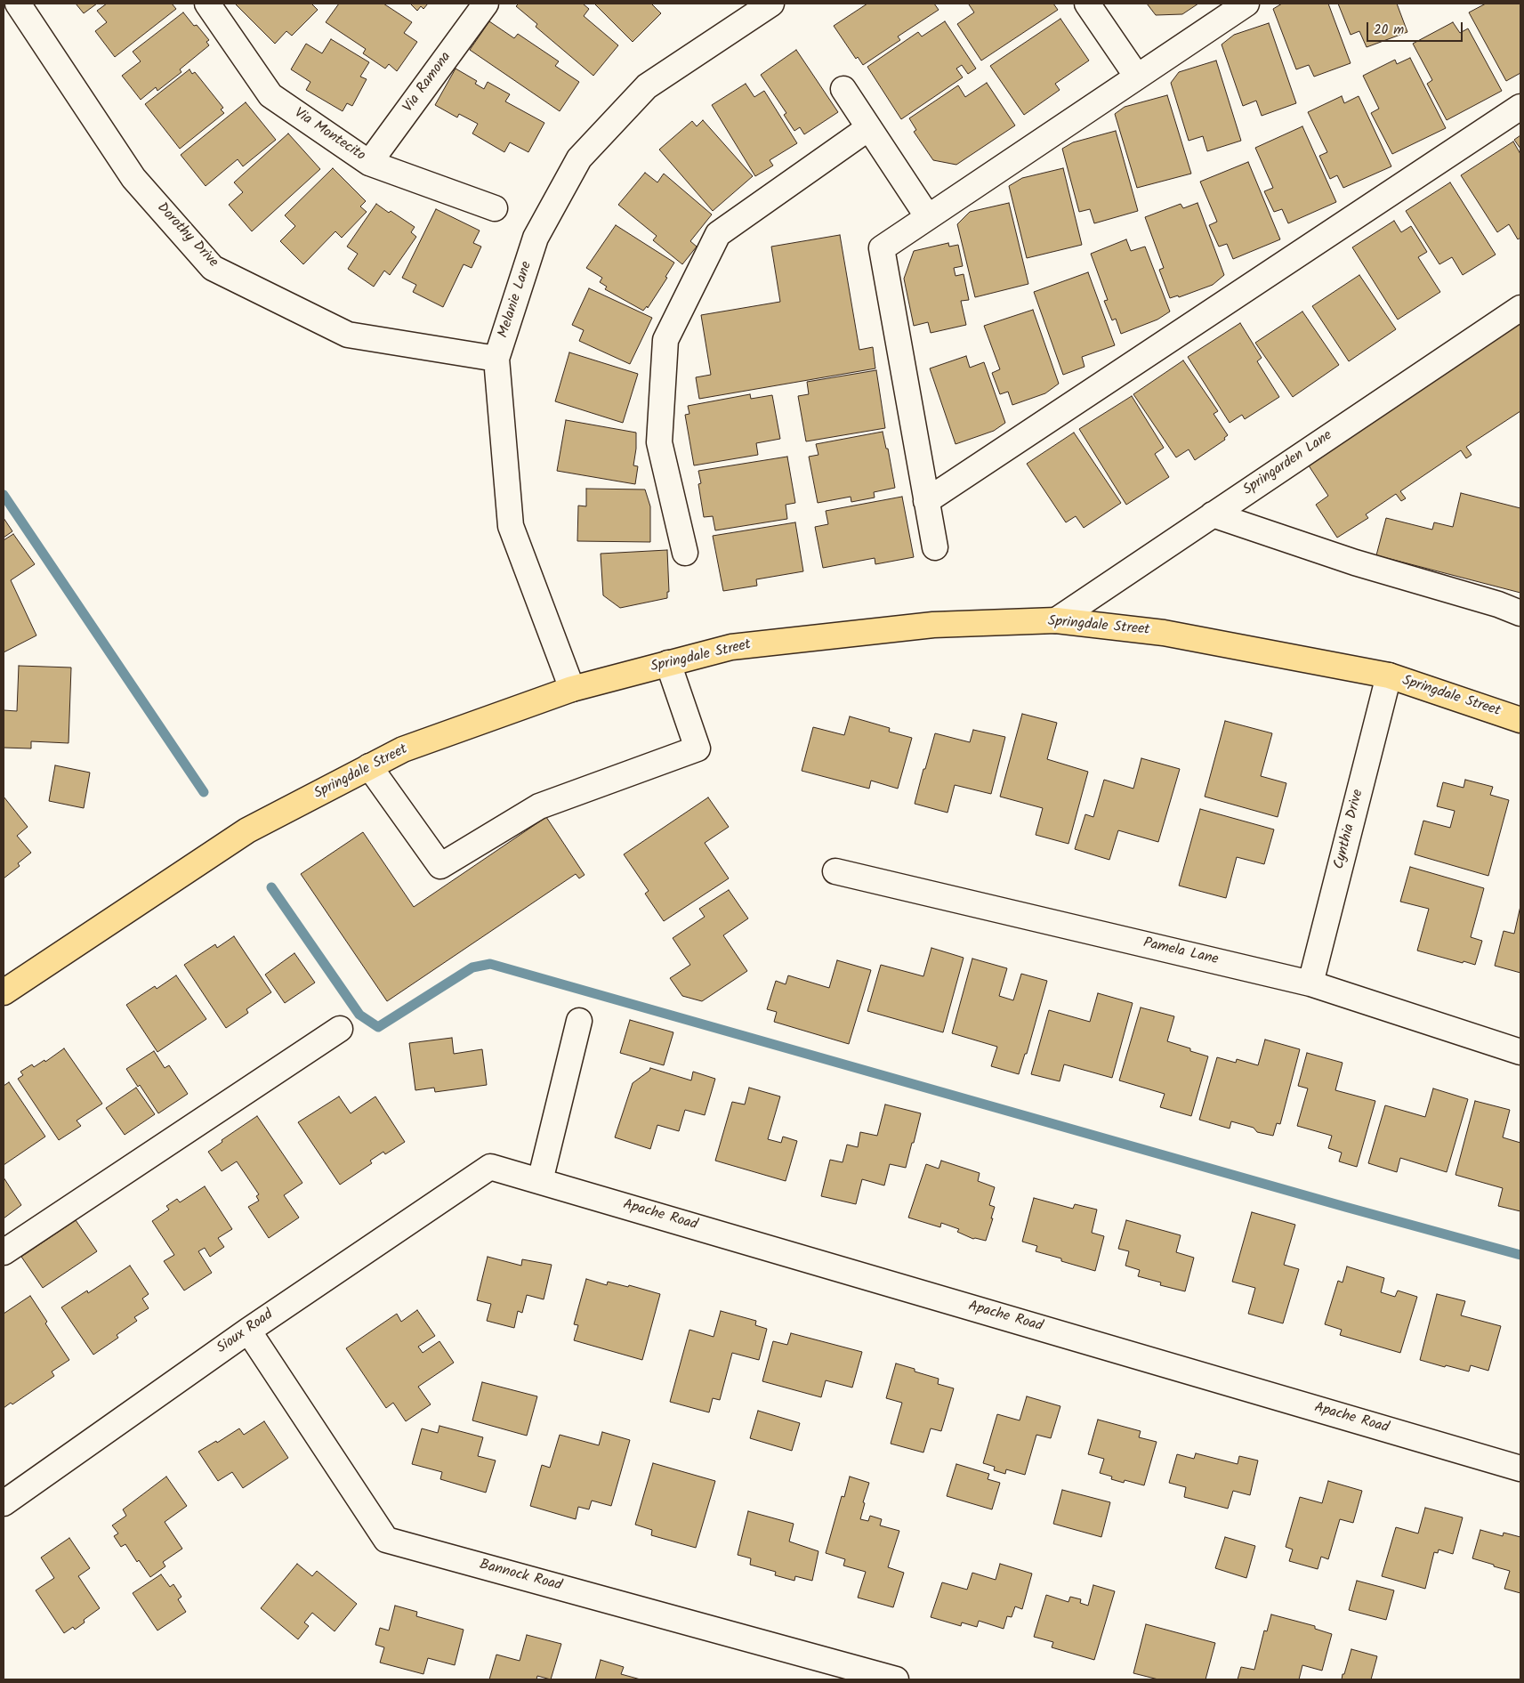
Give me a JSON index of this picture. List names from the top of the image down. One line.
{"streets":{"main road":["Springdale Street"],"street":["Via Ramona","Via Montecito","Dorothy Drive","Melanie Lane","Springarden Lane","Cynthia Drive","Pamela Lane","Apache Road","Sioux Road","Bannock Road"]},"crossings":[["Via Ramona","Via Montecito"],["Dorothy Drive","Melanie Lane"],["Melanie Lane","Springdale Street"],["Springarden Lane","Springdale Street"],["Springdale Street","Cynthia Drive"],["Cynthia Drive","Pamela Lane"],["Apache Road","Sioux Road"],["Sioux Road","Bannock Road"]],"scale_bar":"20 m"}
